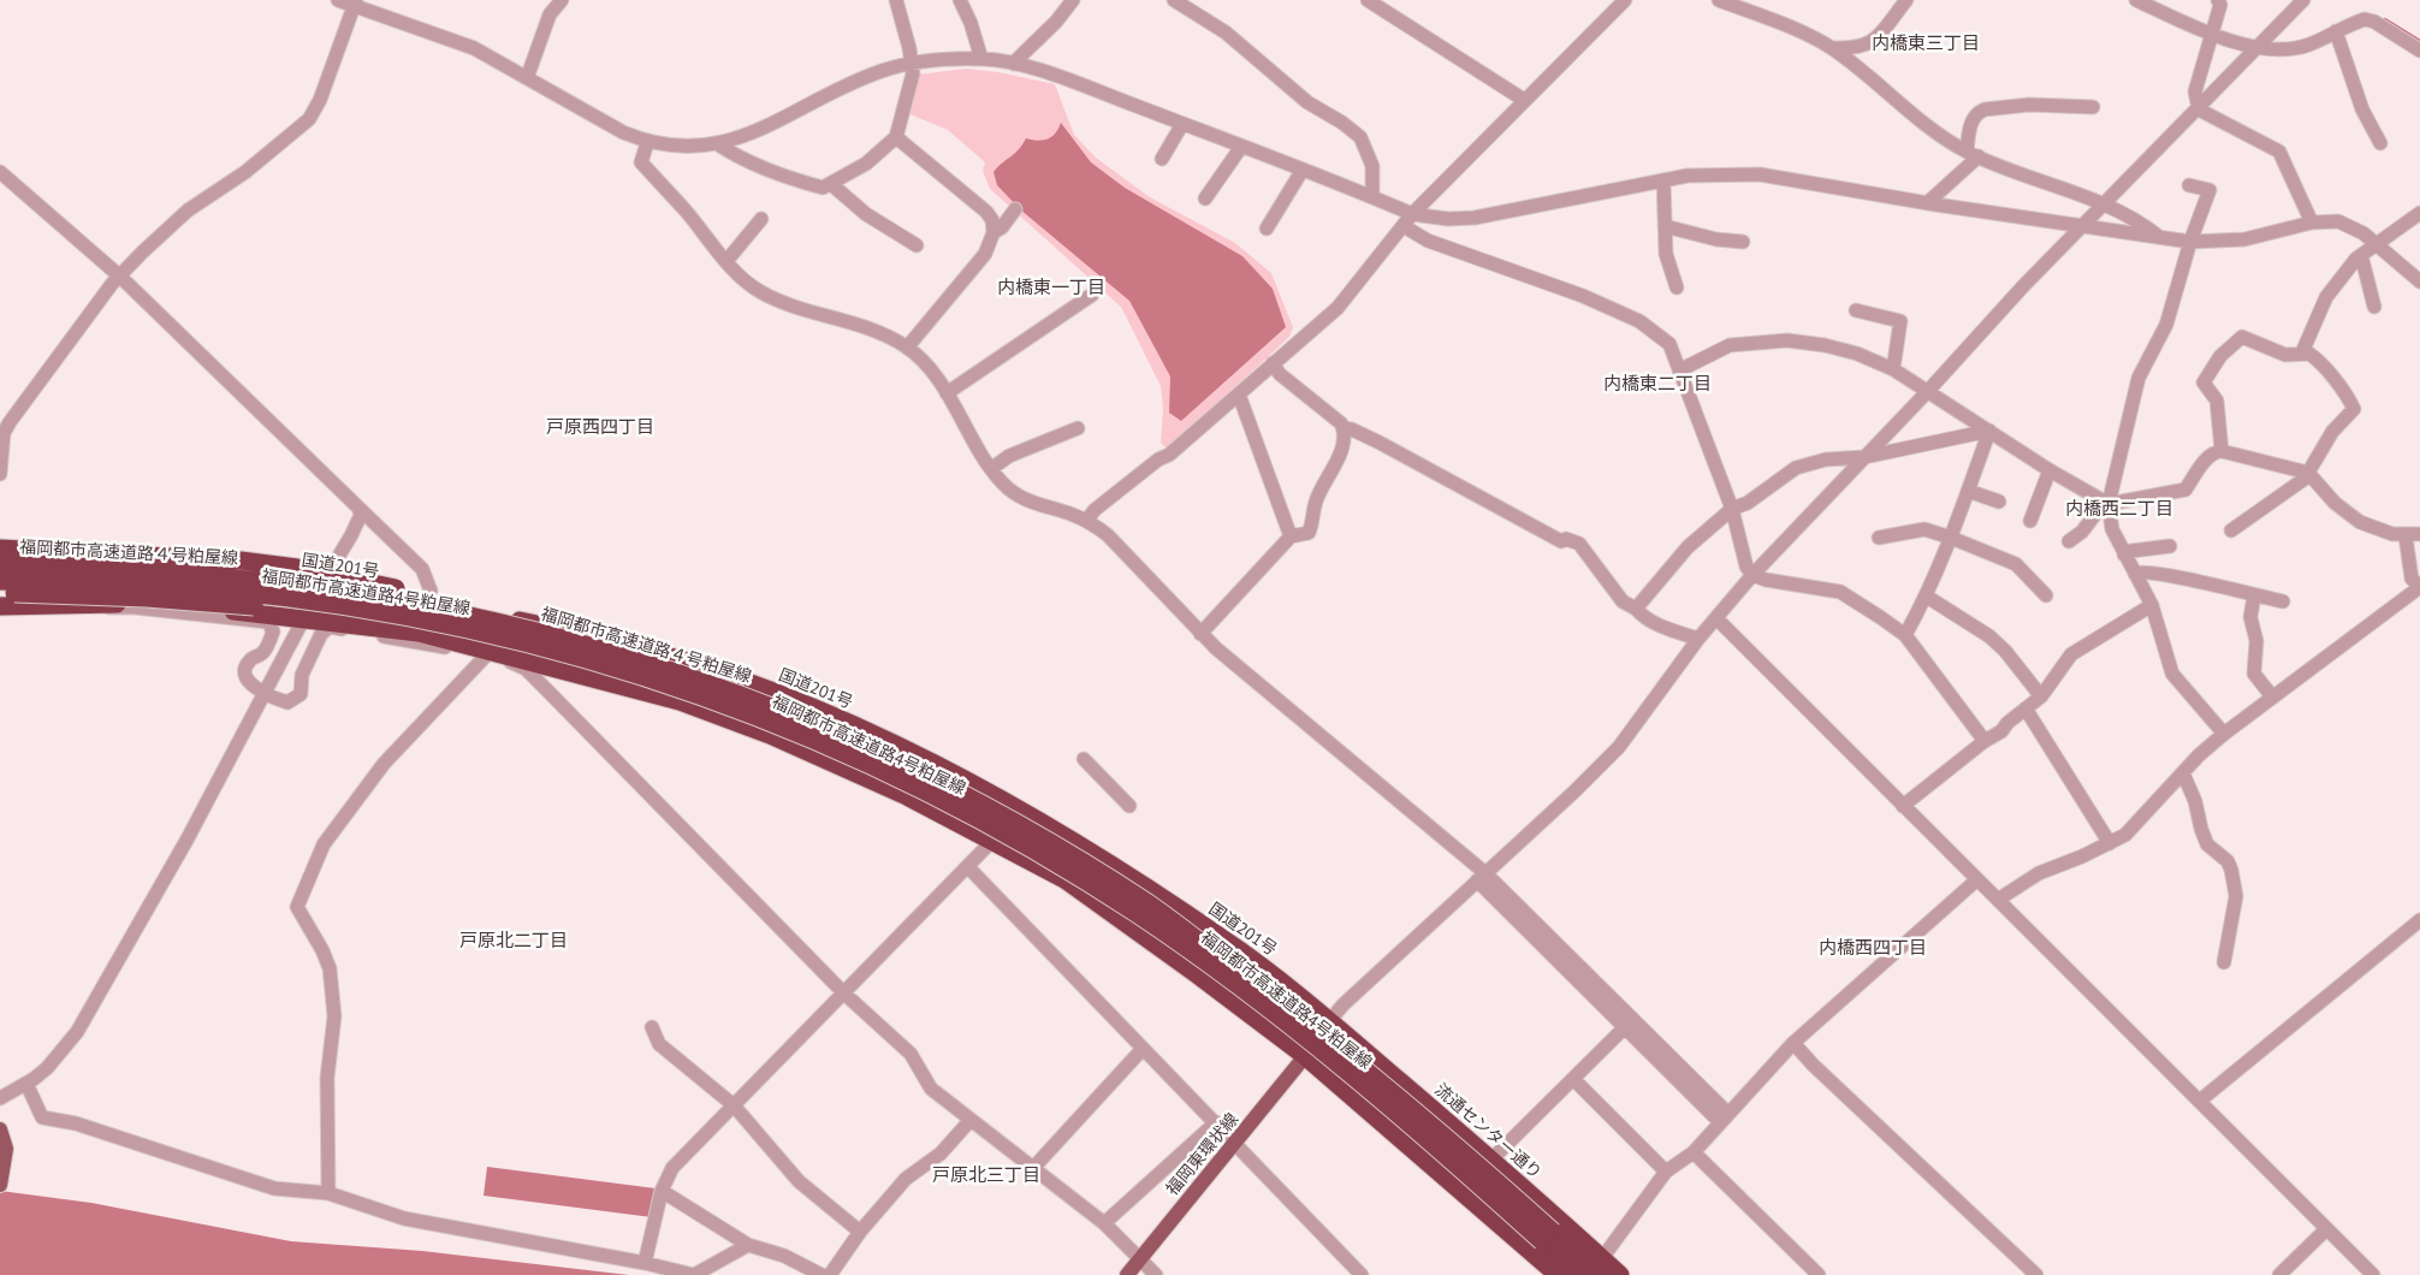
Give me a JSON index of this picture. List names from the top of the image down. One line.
{"streets":{"highway":["福岡都市高速道路４号粕屋線","国道201号","福岡都市高速道路4号粕屋線","流通センター通り"],"main road":["福岡東環状線"]},"crossings":[["福岡都市高速道路４号粕屋線","福岡都市高速道路4号粕屋線"],["国道201号","流通センター通り"],["福岡都市高速道路4号粕屋線","流通センター通り"]],"districts":["内橋東三丁目","内橋東一丁目","内橋東二丁目","戸原西四丁目","内橋西二丁目","戸原北二丁目","内橋西四丁目","戸原北三丁目"]}
